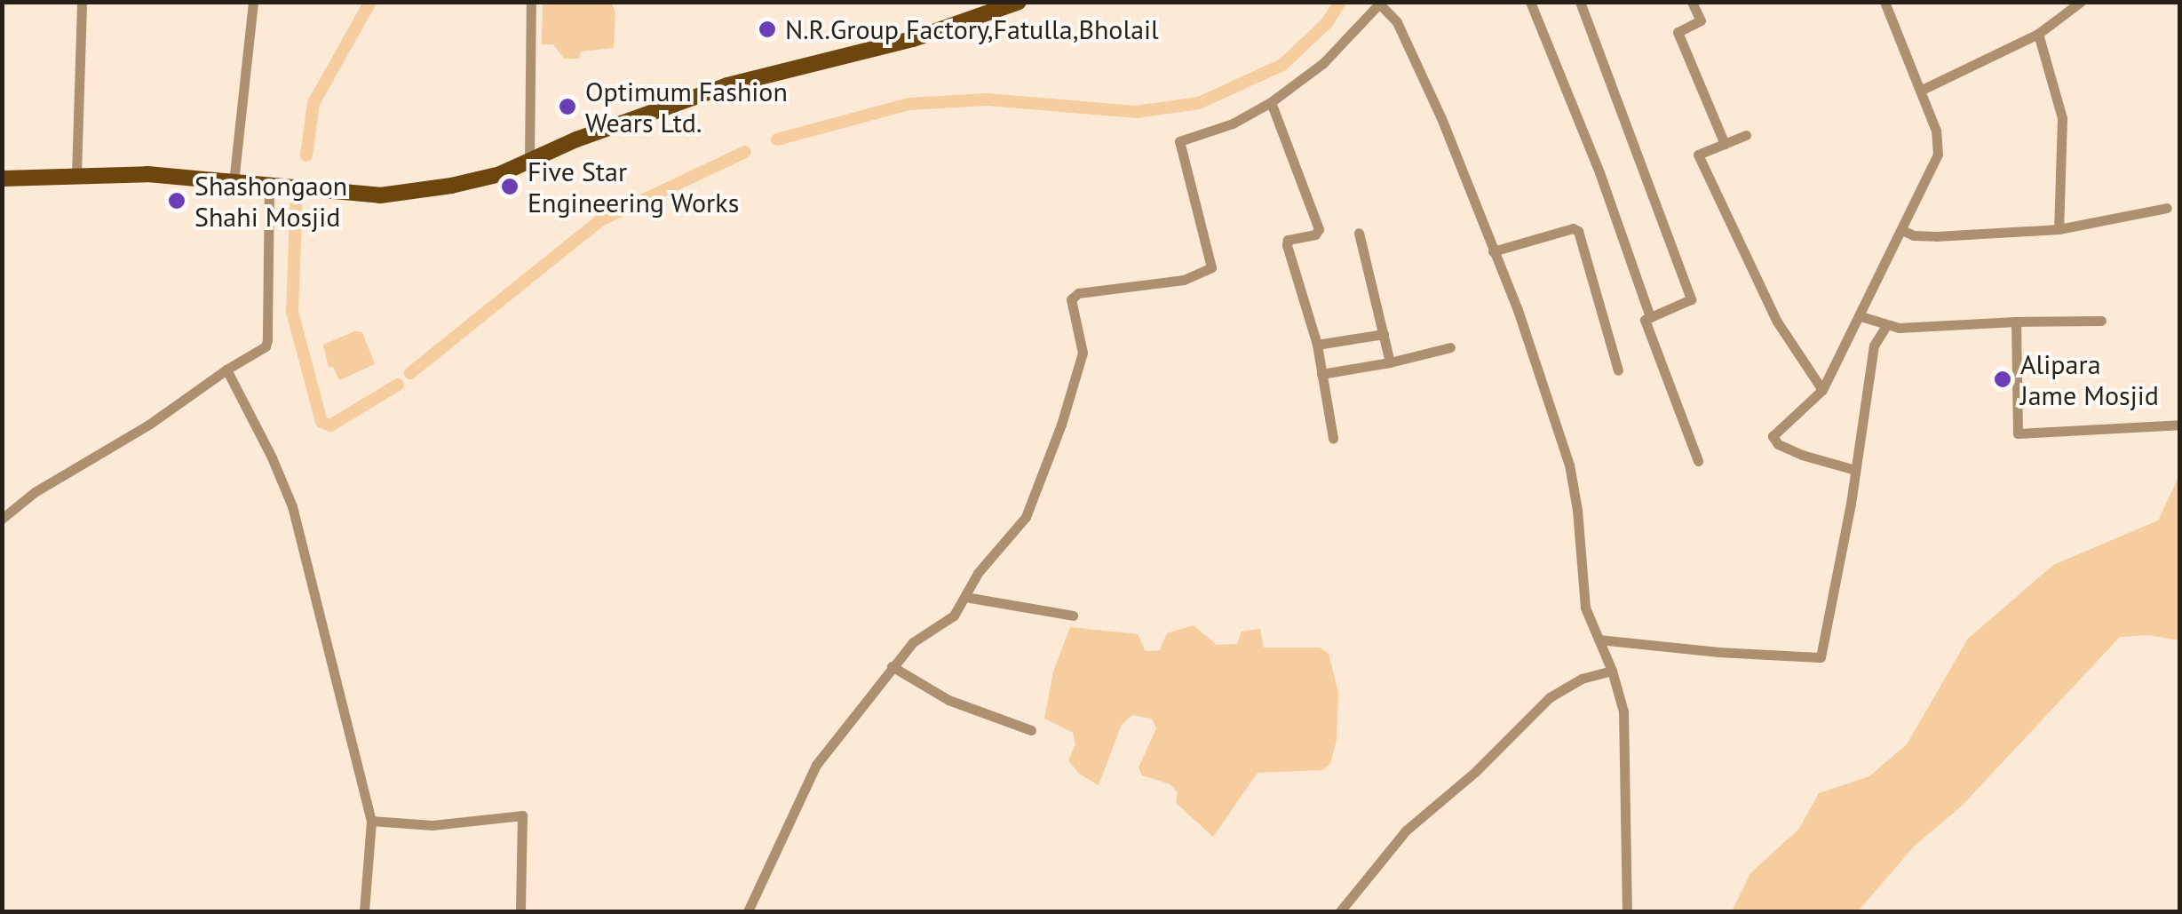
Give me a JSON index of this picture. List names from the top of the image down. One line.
{"places":["N.R.Group Factory,Fatulla,Bholail","Optimum Fashion Wears Ltd.","Five Star Engineering Works","Shashongaon Shahi Mosjid","Alipara Jame Mosjid"]}
